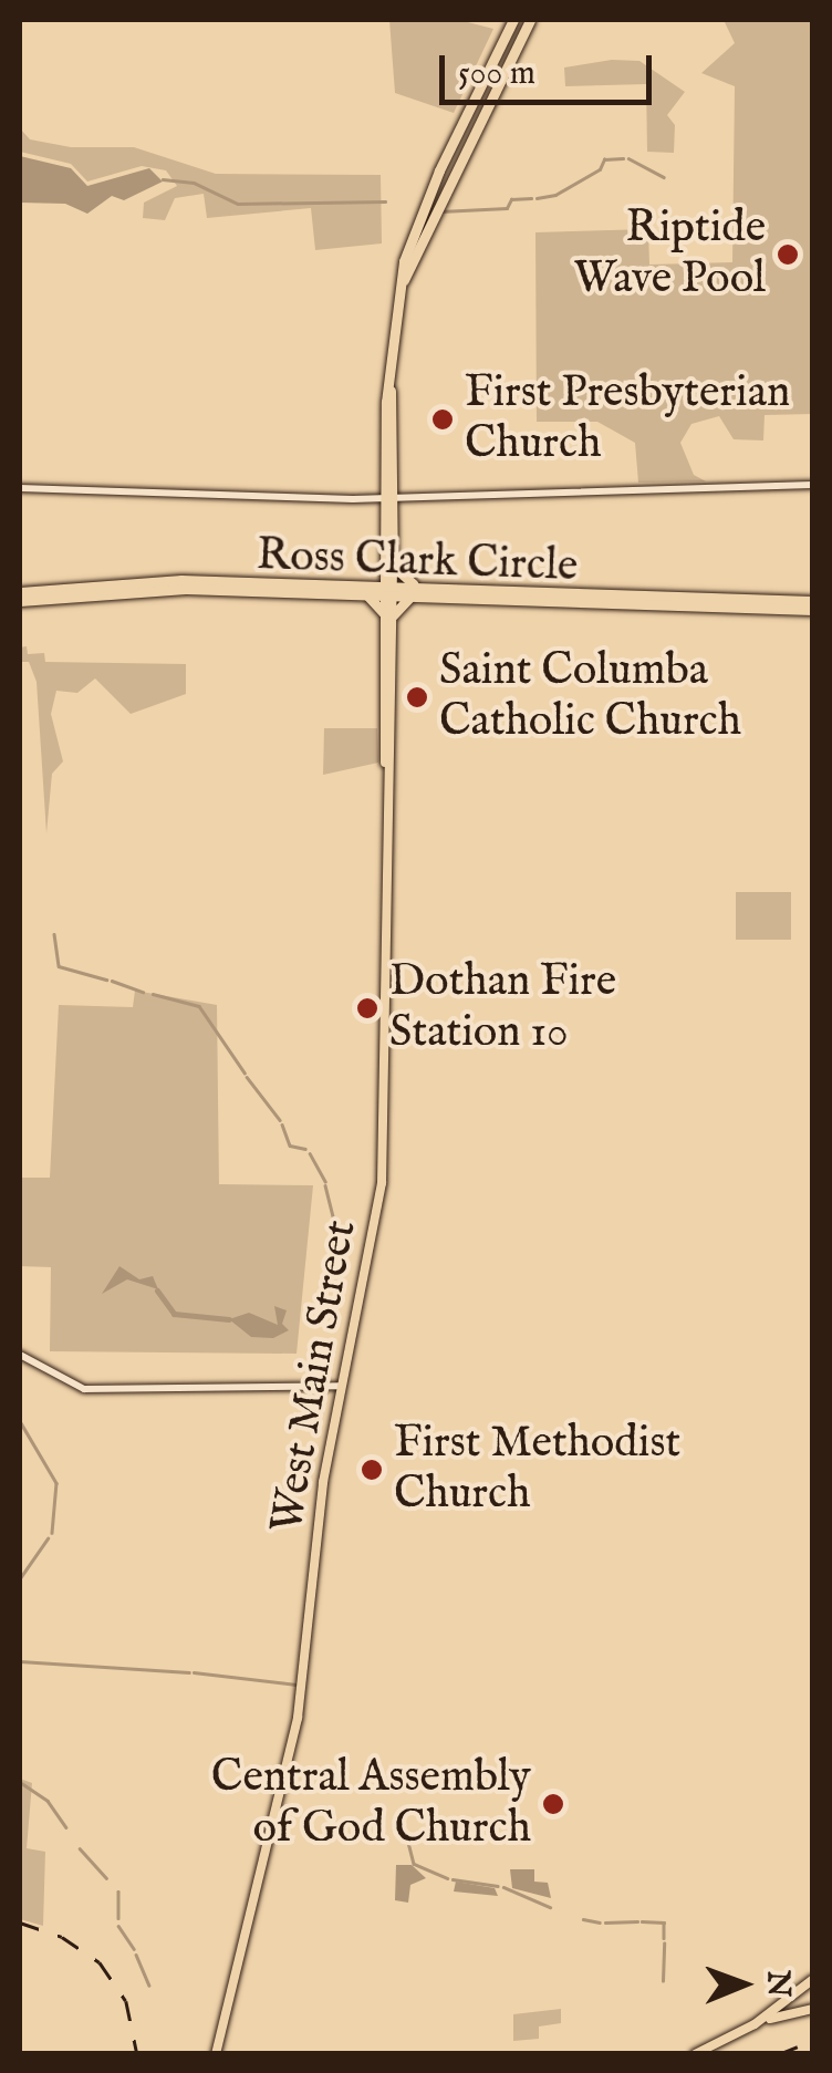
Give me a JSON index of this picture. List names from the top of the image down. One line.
{"streets":{"highway":["Ross Clark Circle","West Main Street"]},"crossings":[["Ross Clark Circle","West Main Street"]],"places":["Riptide Wave Pool","First Presbyterian Church","Saint Columba Catholic Church","Dothan Fire Station 10","First Methodist Church","Central Assembly of God Church"],"scale_bar":"500 m","north":"right"}
